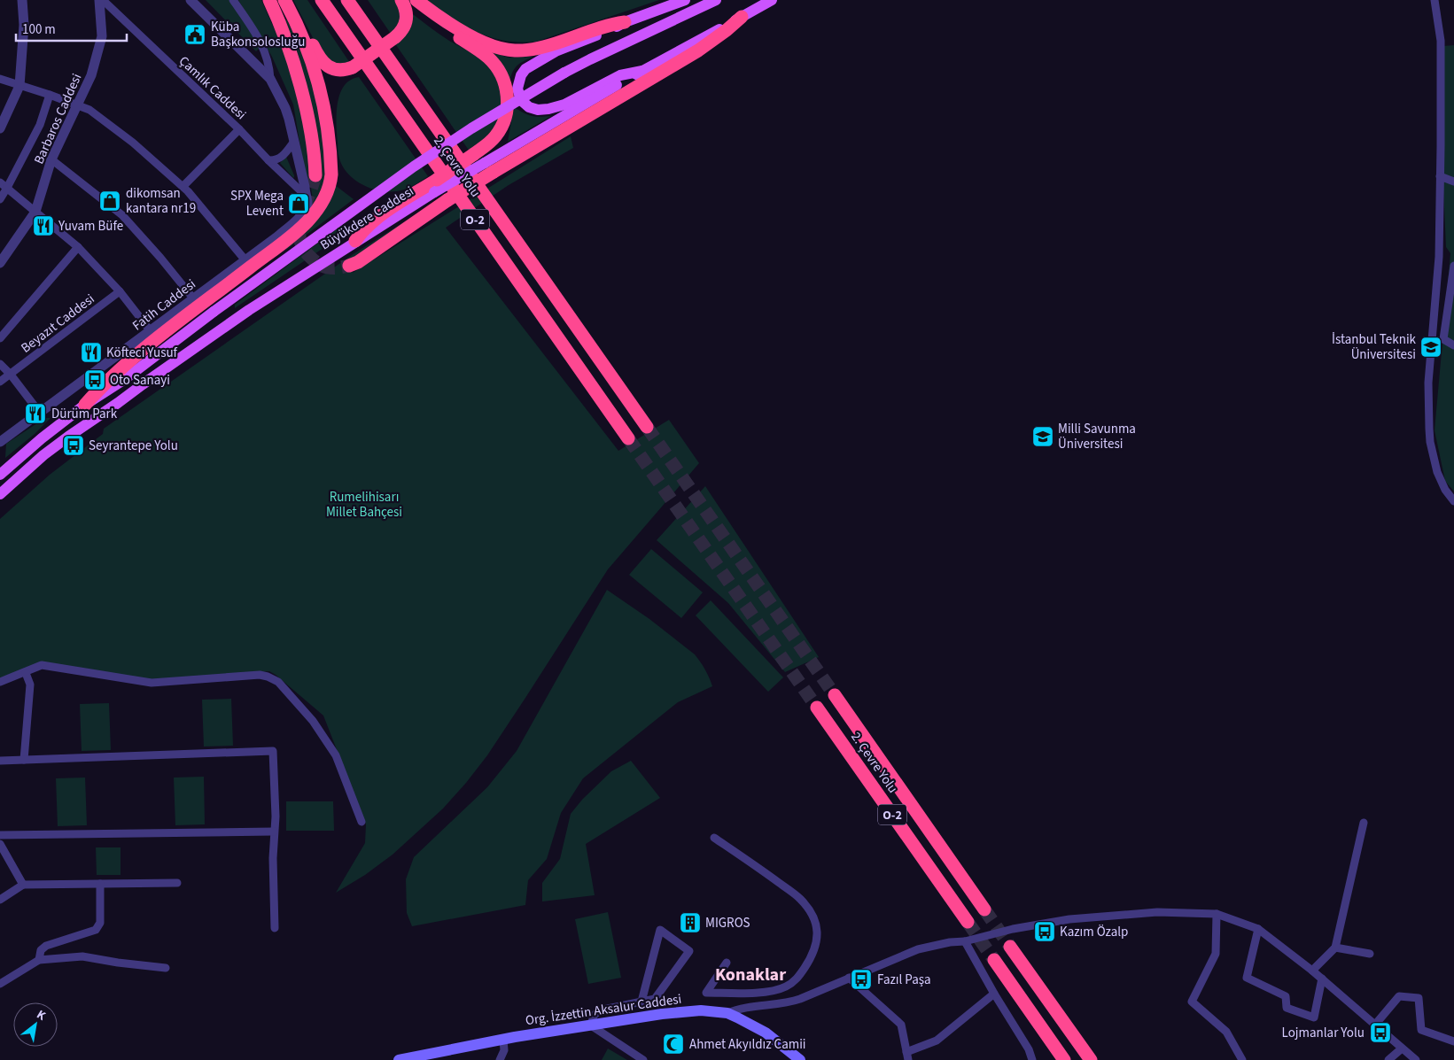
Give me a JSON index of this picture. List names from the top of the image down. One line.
{"streets":{"highway":["2. Çevre Yolu","O-2"],"main road":["Büyükdere Caddesi","Org. İzzettin Aksalur Caddesi"],"street":["Çamlık Caddesi","Barbaros Caddesi","Fatih Caddesi","Beyazıt Caddesi"]},"crossings":[["Çamlık Caddesi","Fatih Caddesi"]],"districts":["Konaklar"],"parks":["Rumelihisarı Millet Bahçesi"],"places":{"public building":["Küba Başkonsolosluğu"],"shop":["dikomsan kantara nr19","SPX Mega Levent"],"restaurant":["Yuvam Büfe","Köfteci Yusuf","Dürüm Park"],"school or university":["İstanbul Teknik Üniversitesi","Milli Savunma Üniversitesi"],"bus stop":["Oto Sanayi","Seyrantepe Yolu","Kazım Özalp","Fazıl Paşa","Lojmanlar Yolu"],"building":["MIGROS"],"mosque":["Ahmet Akyıldız Camii"]},"scale_bar":"100 m","north":"top right"}
